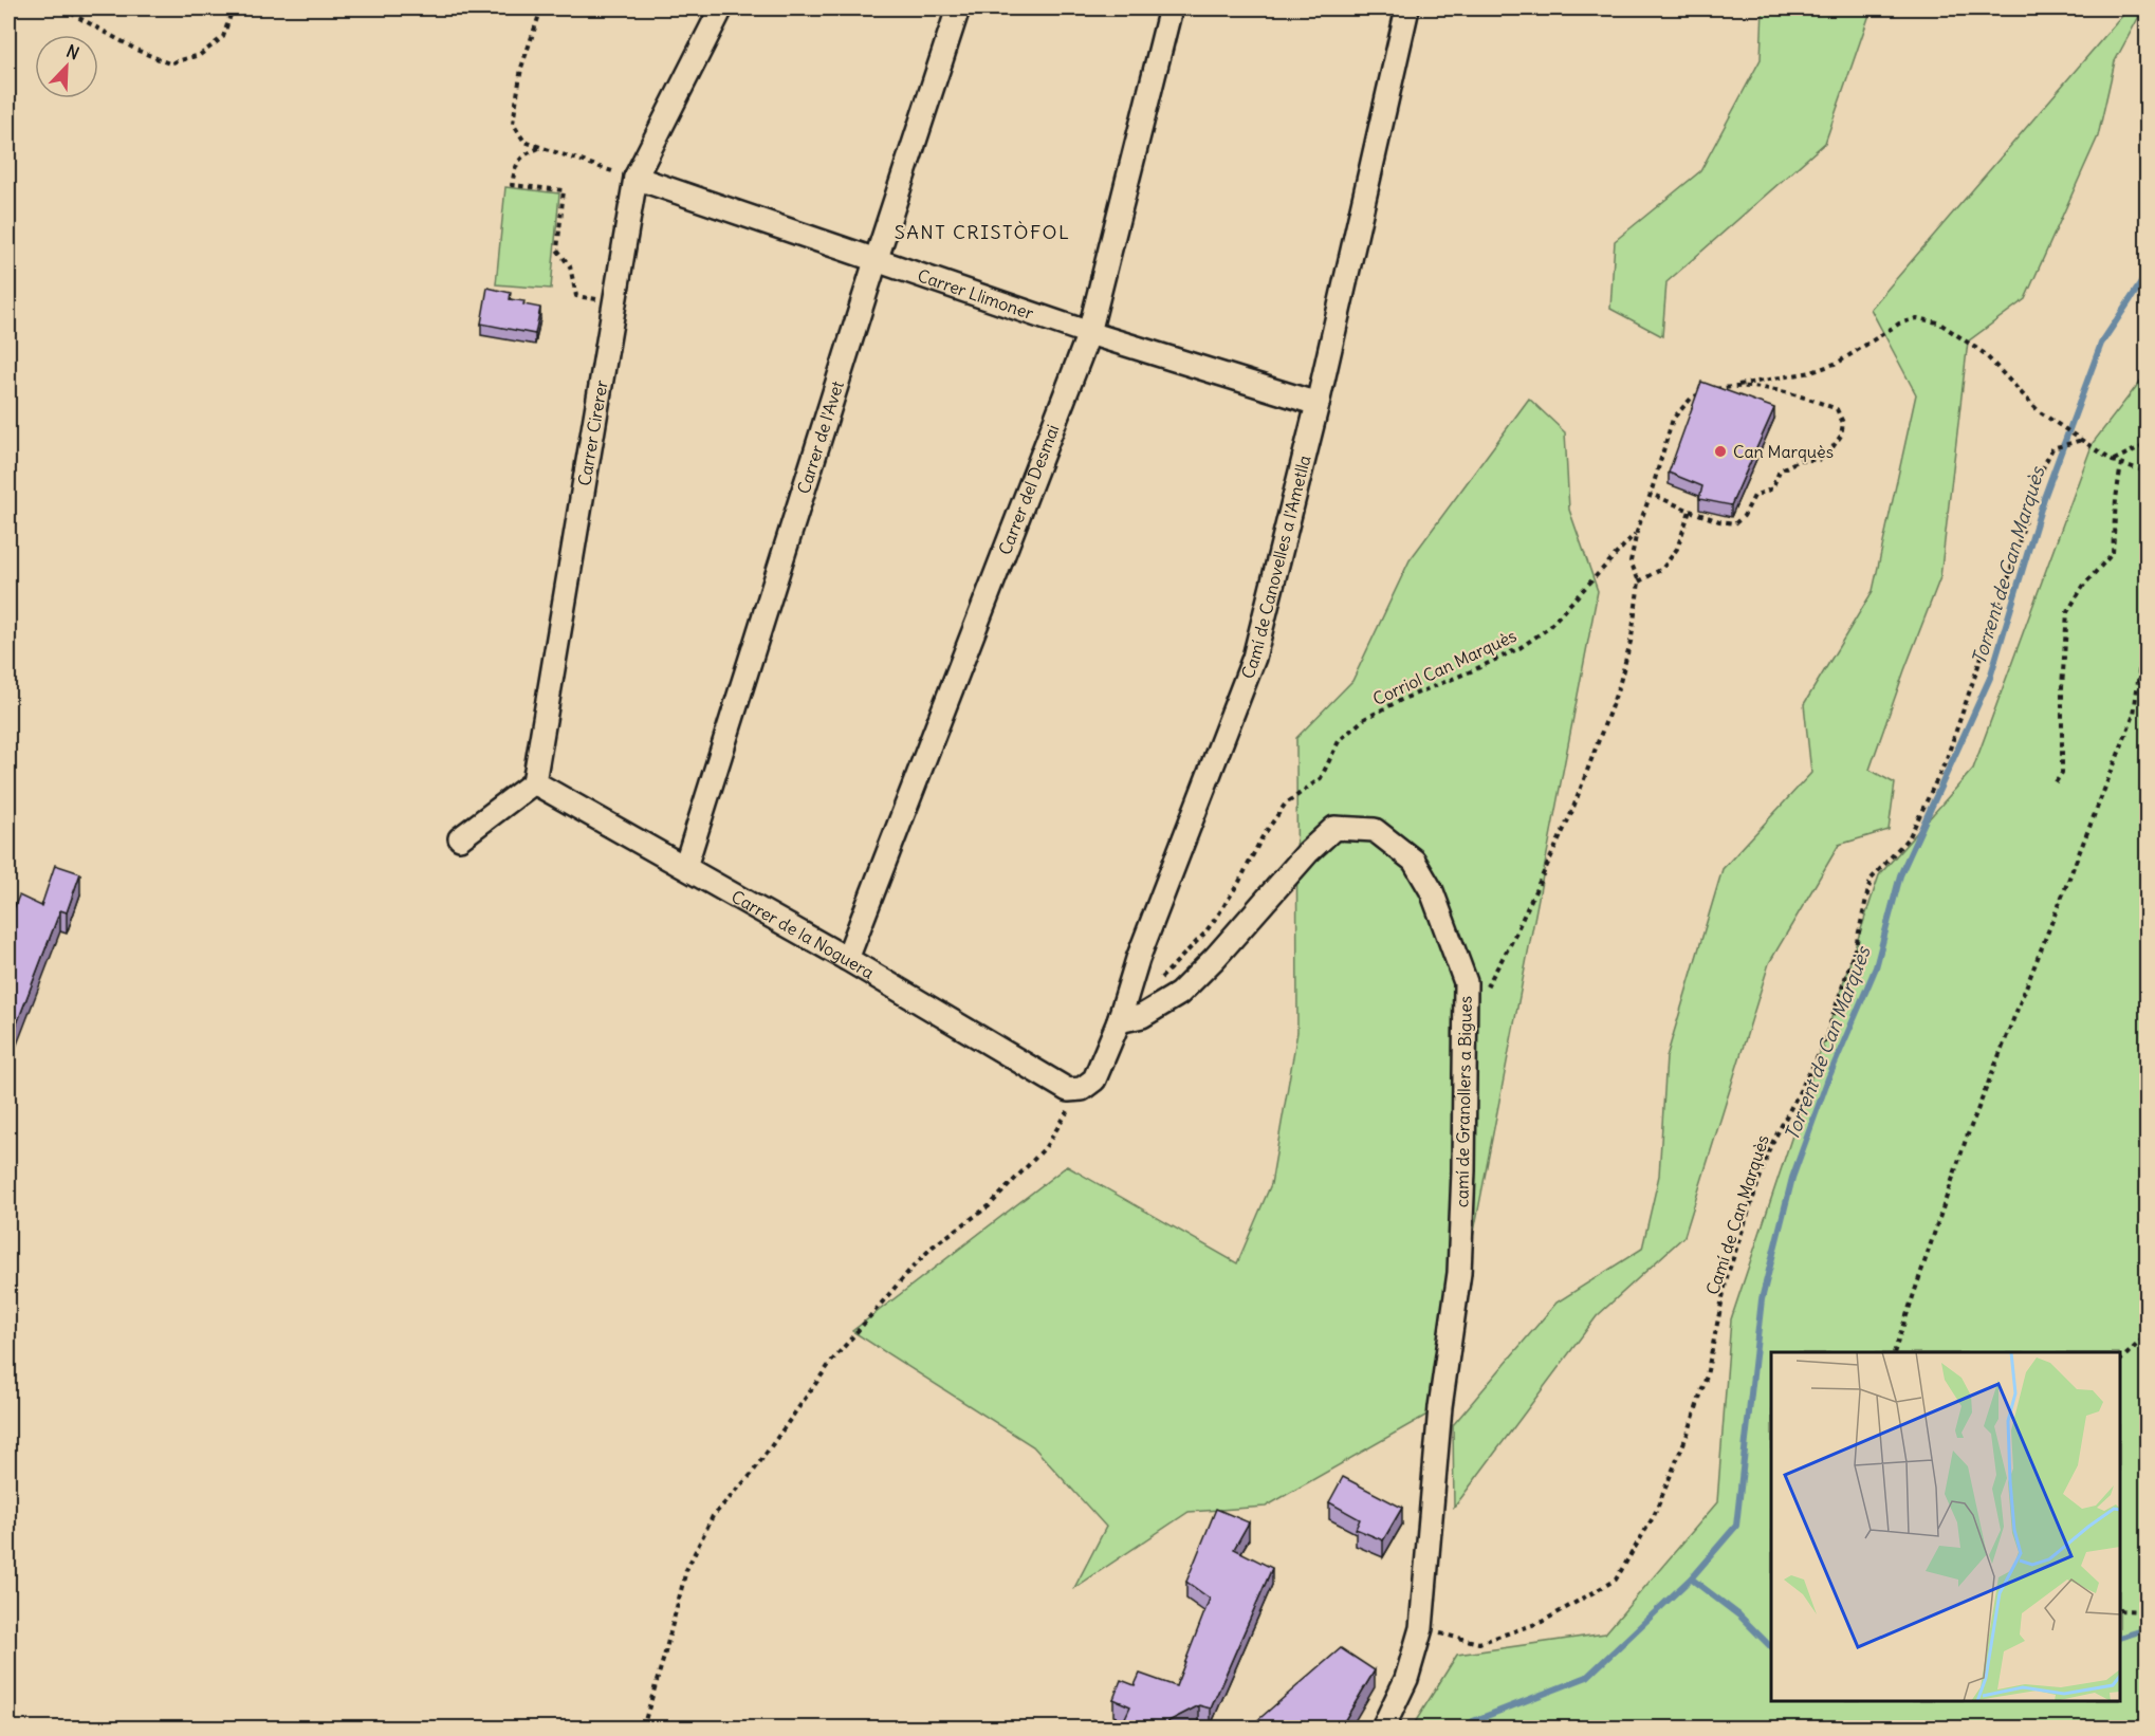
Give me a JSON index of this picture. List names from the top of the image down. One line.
{"streets":{"street":["Carrer Llimoner","Carrer Cirerer","Carrer de l'Avet","Carrer del Desmai","Camí de Canovelles a l'Ametlla","Carrer de la Noguera","camí de Granollers a Bigues"],"path":["Corriol Can Marquès","Camí de Can Marquès"]},"crossings":[["Carrer Llimoner","Carrer Cirerer"],["Carrer Llimoner","Carrer de l'Avet"],["Carrer Llimoner","Carrer del Desmai"],["Carrer Llimoner","Camí de Canovelles a l'Ametlla"],["Carrer Cirerer","Carrer de la Noguera"],["Carrer de l'Avet","Carrer de la Noguera"],["Carrer del Desmai","Carrer de la Noguera"],["Camí de Canovelles a l'Ametlla","Carrer de la Noguera"],["Camí de Canovelles a l'Ametlla","camí de Granollers a Bigues"],["camí de Granollers a Bigues","Camí de Can Marquès"]],"districts":["SANT CRISTÒFOL"],"water":["Torrent de Can Marquès"],"places":["Can Marquès"],"north":"top right"}
